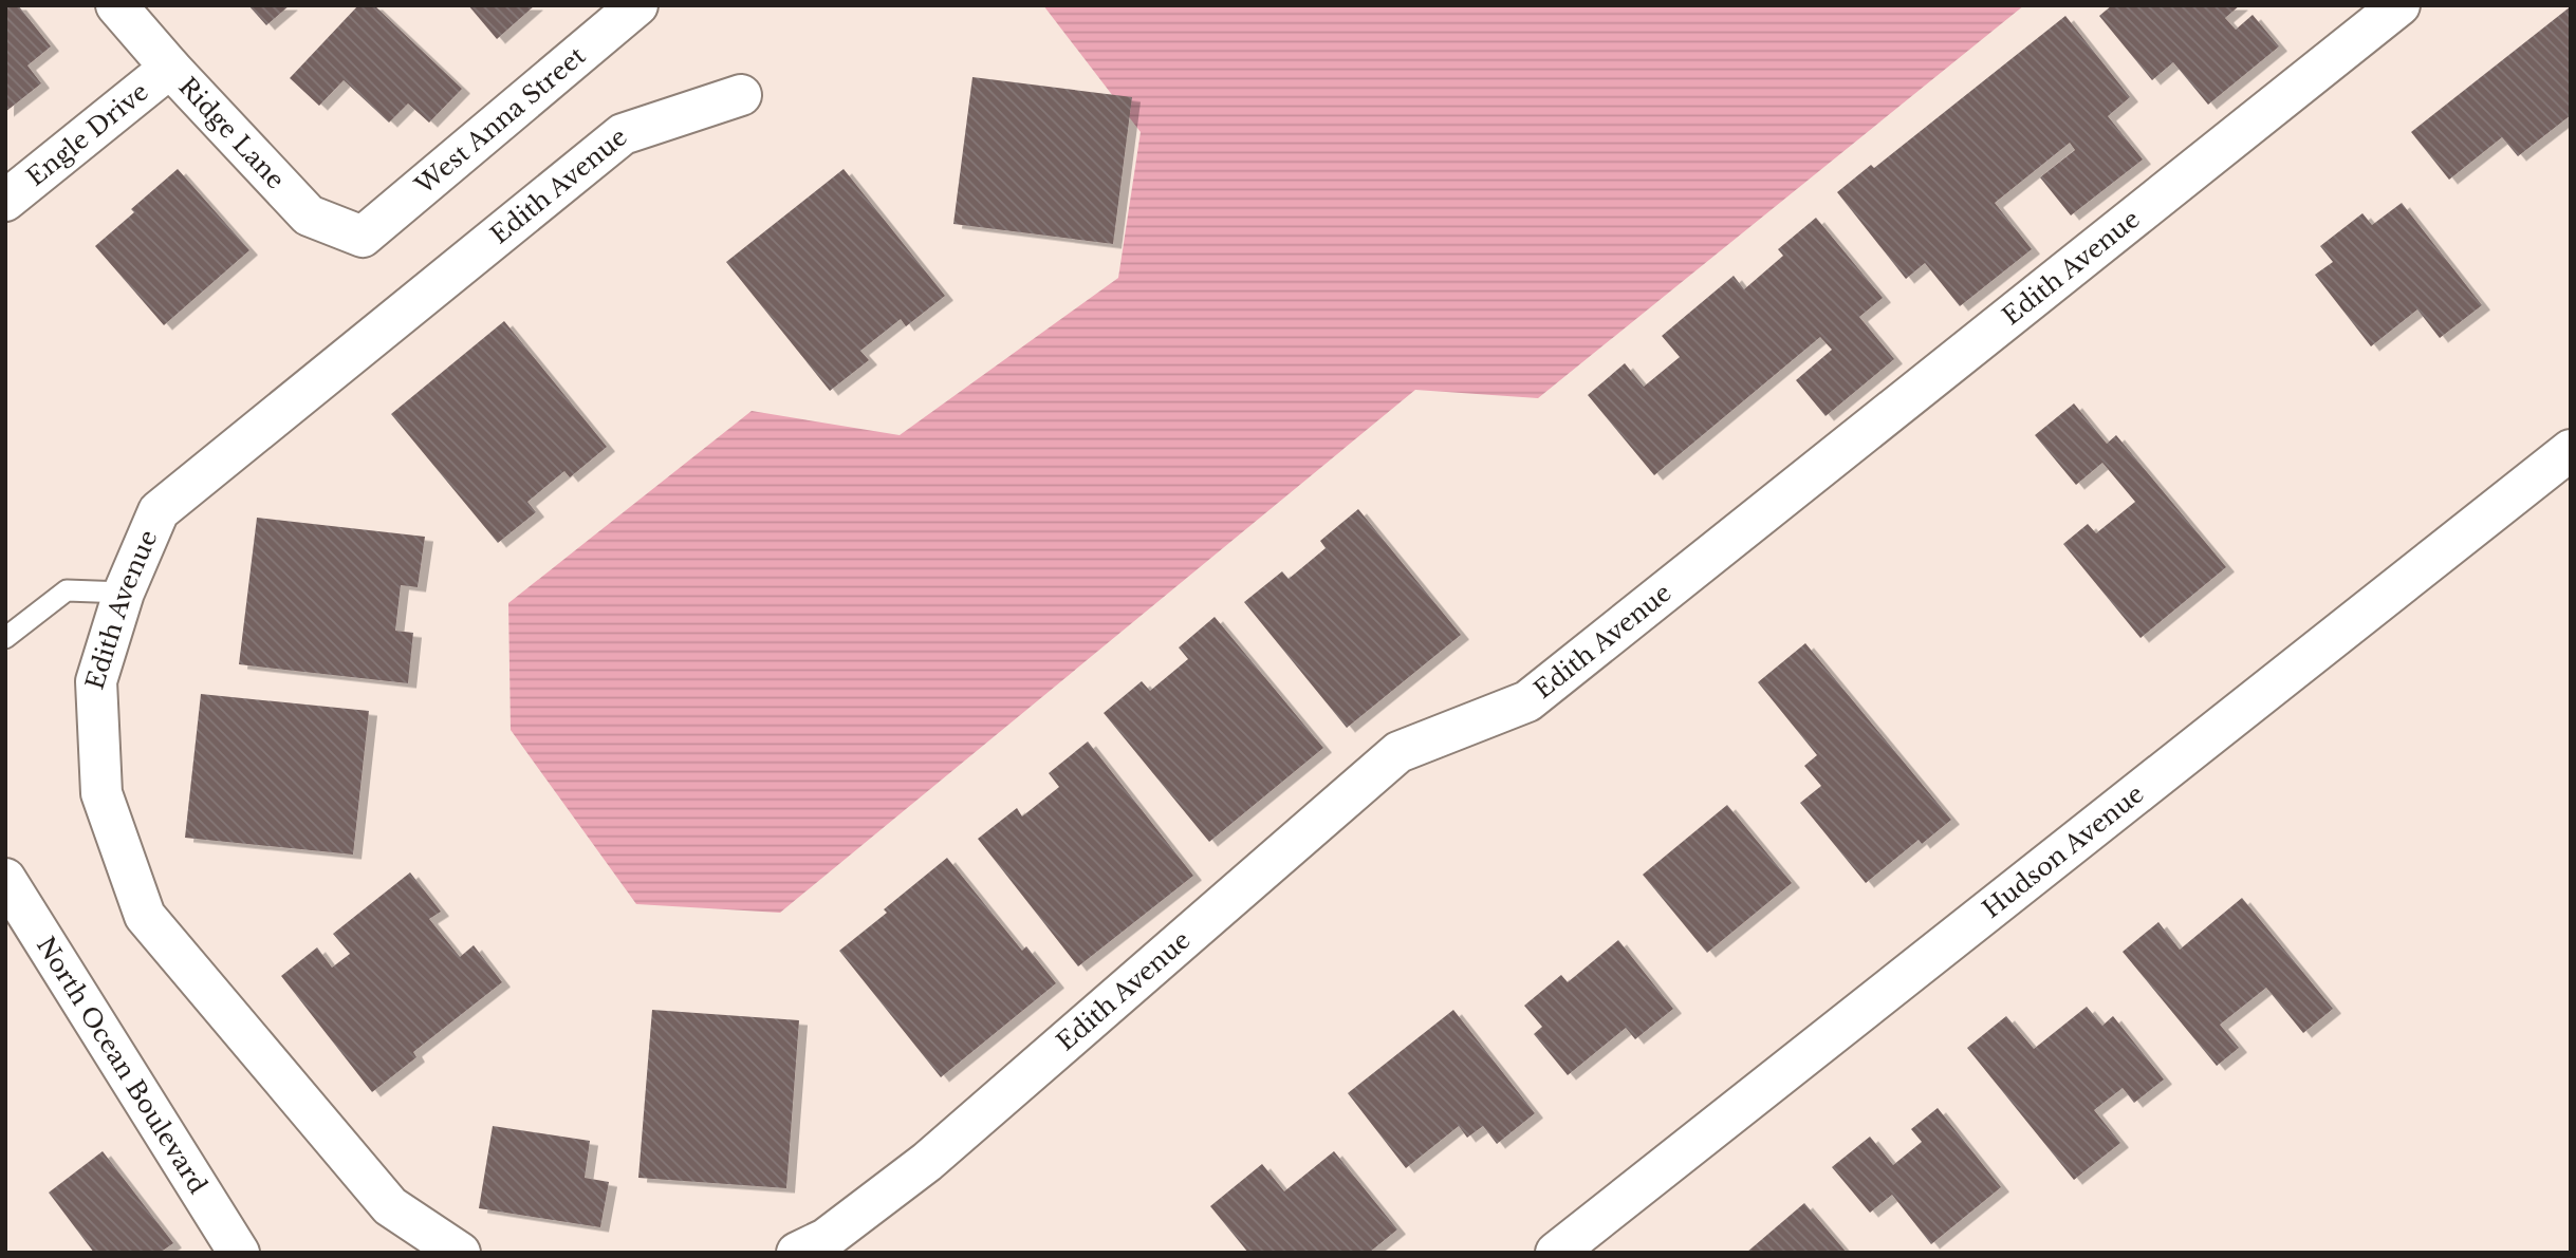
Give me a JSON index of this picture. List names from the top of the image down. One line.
{"streets":{"street":["West Anna Street","Ridge Lane","Engle Drive","Edith Avenue","Hudson Avenue","North Ocean Boulevard"]},"crossings":[["West Anna Street","Ridge Lane"],["Ridge Lane","Engle Drive"]]}
